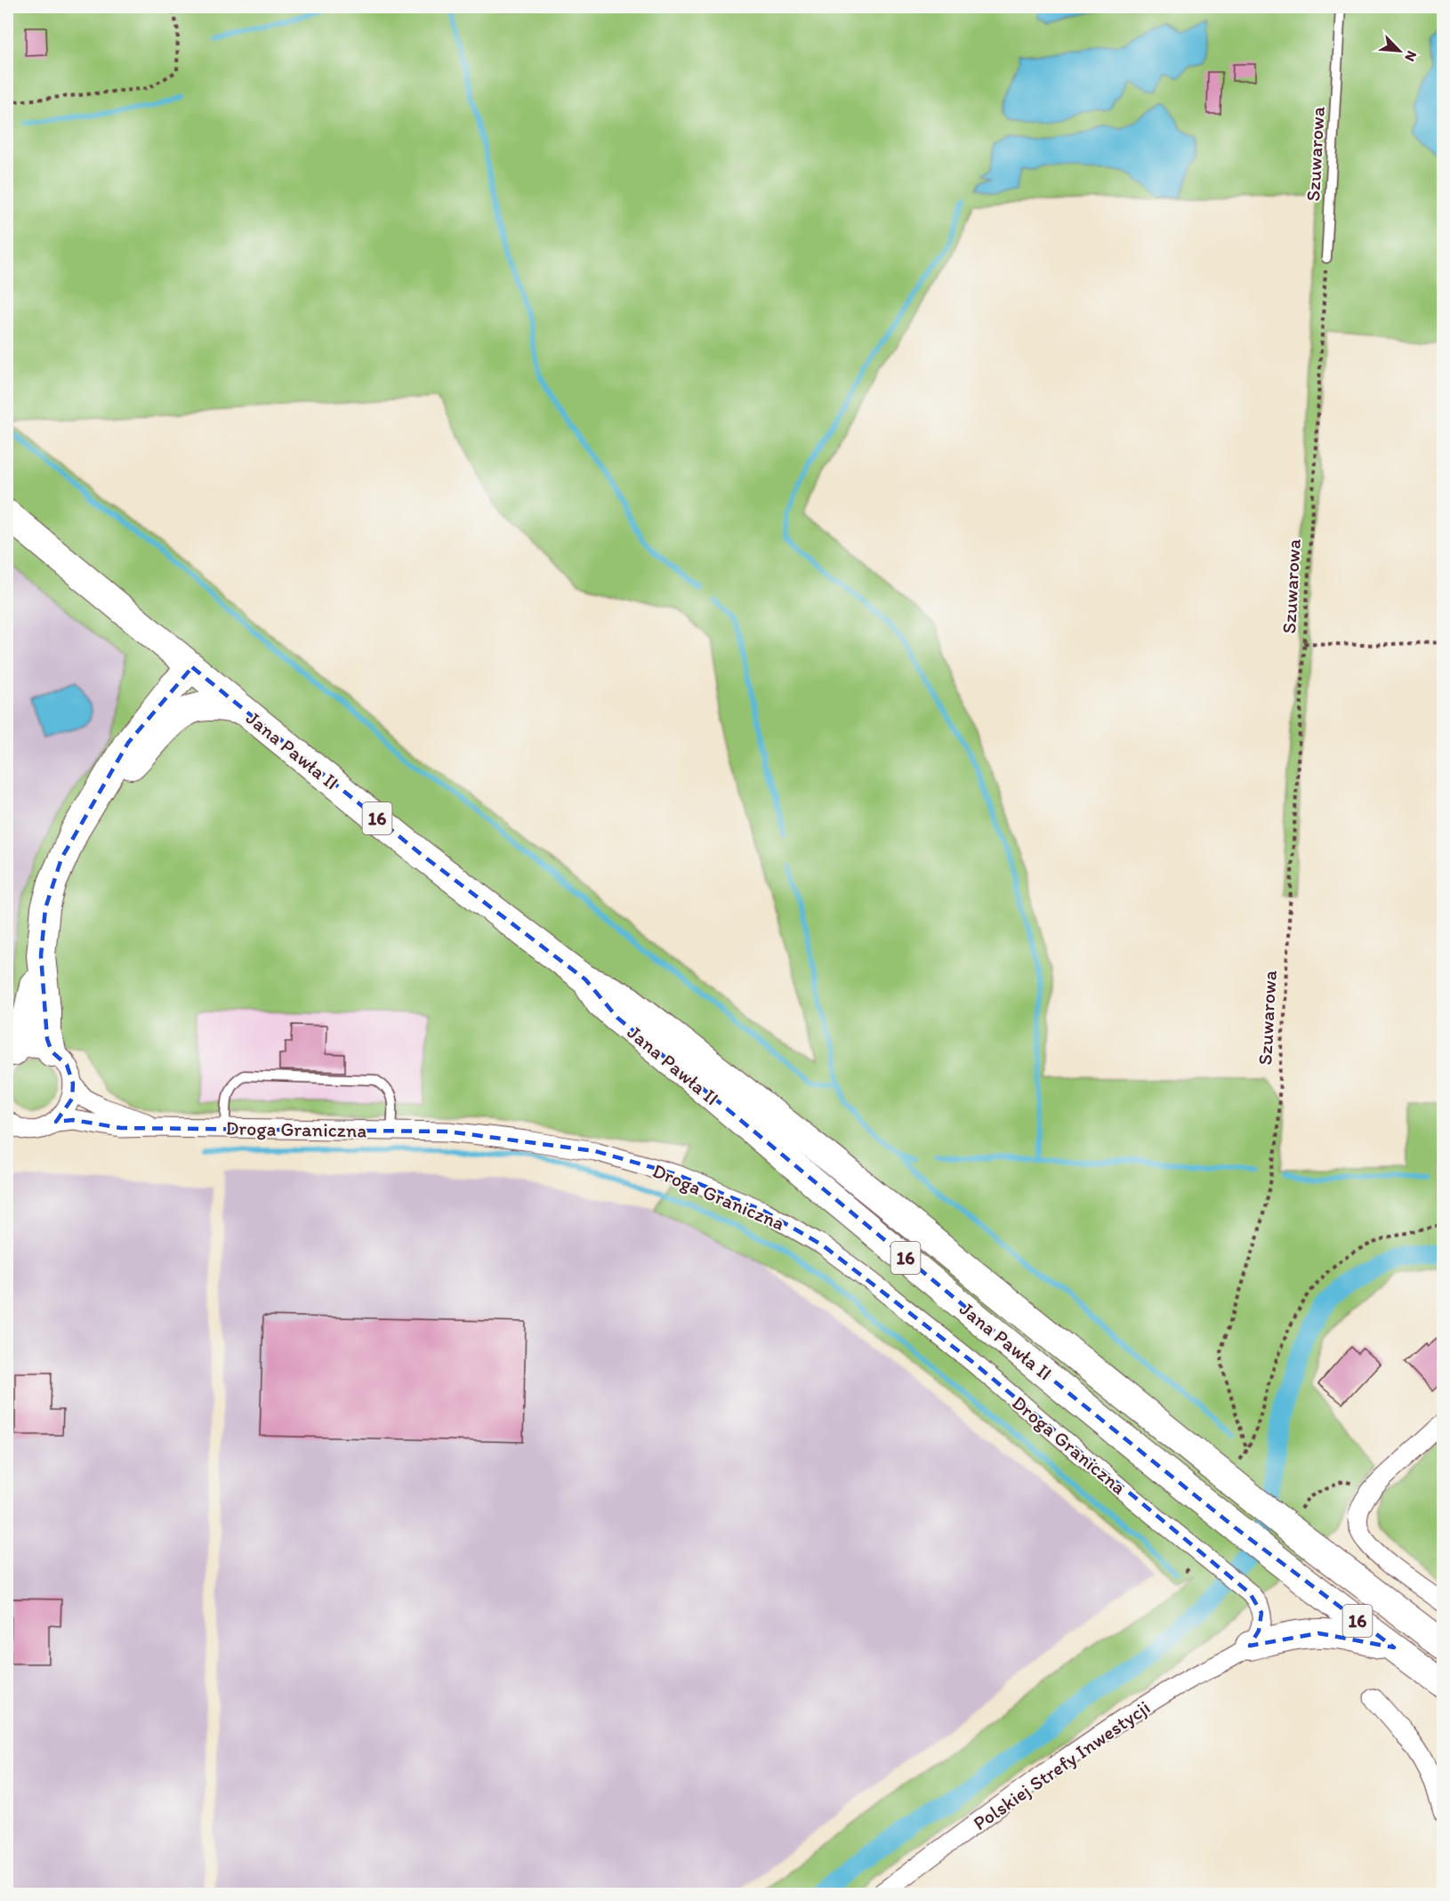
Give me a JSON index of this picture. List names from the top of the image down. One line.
{"streets":{"main road":["Jana Pawła II","16"],"street":["Droga Graniczna","Polskiej Strefy Inwestycji"],"lane":["Szuwarowa"]},"crossings":[["Droga Graniczna","Polskiej Strefy Inwestycji"]],"north":"bottom right"}
